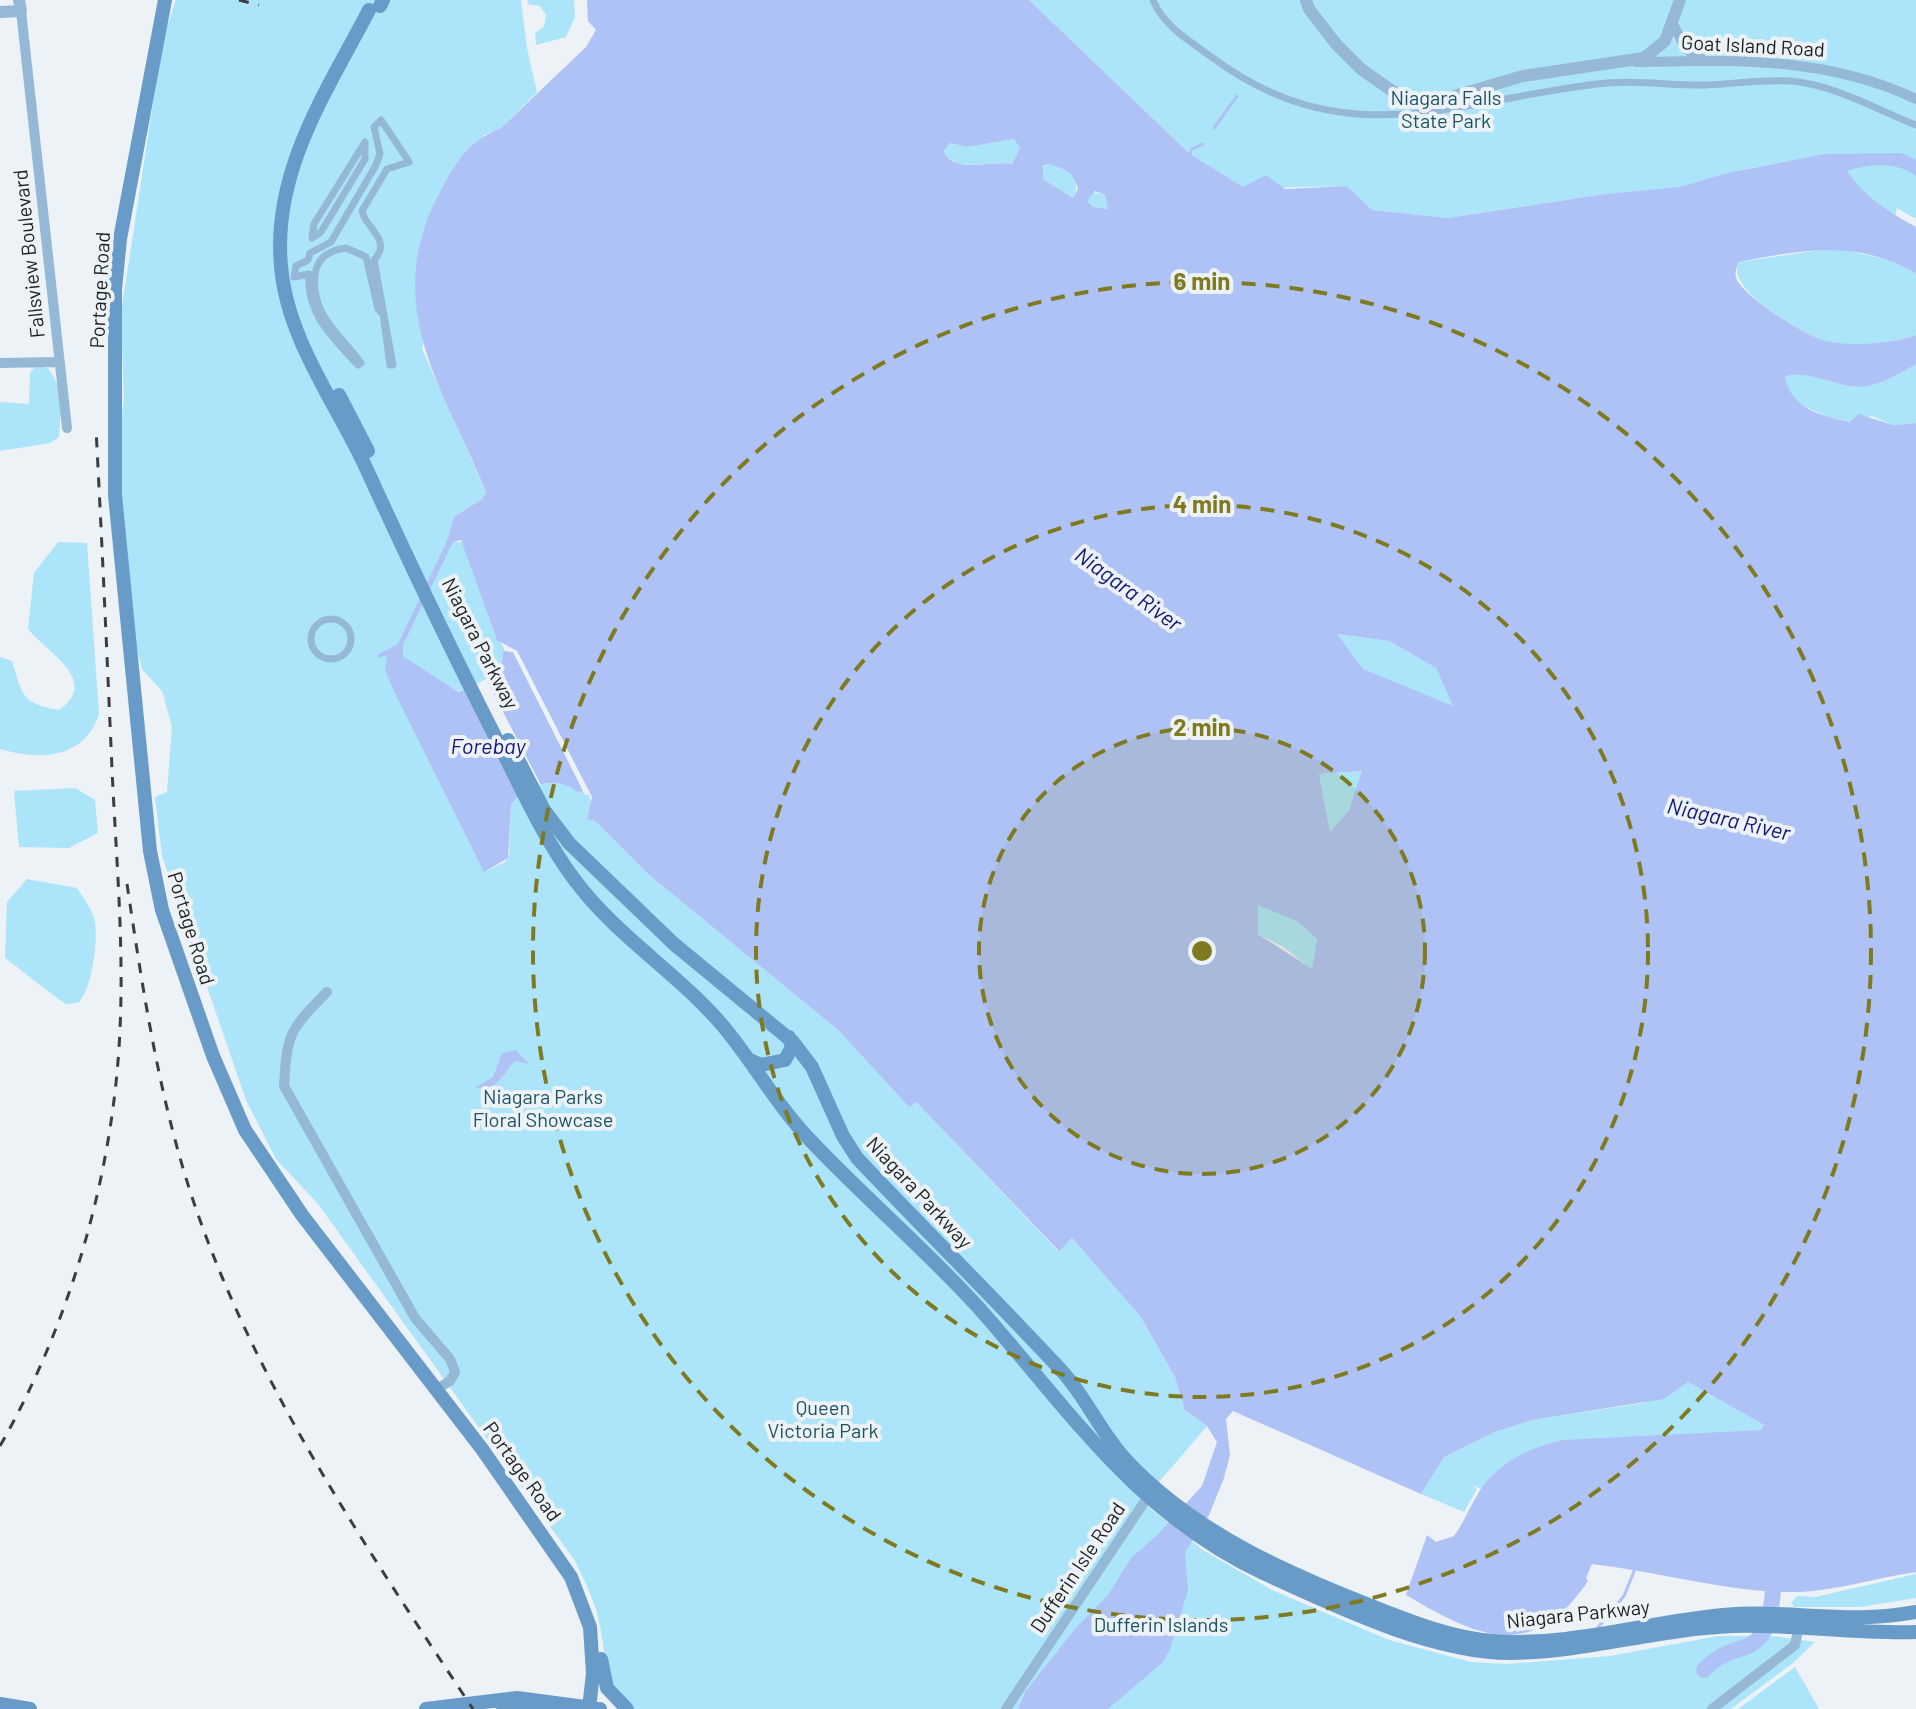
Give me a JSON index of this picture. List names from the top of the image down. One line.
{"streets":{"main road":["Portage Road","Niagara Parkway"],"street":["Goat Island Road","Fallsview Boulevard","Dufferin Isle Road"]},"crossings":[["Niagara Parkway","Dufferin Isle Road"]],"water":["Niagara River","Forebay"],"parks":["Niagara Falls State Park","Niagara Parks Floral Showcase","Queen Victoria Park","Dufferin Islands"],"rings":["6 min","4 min","2 min"]}
